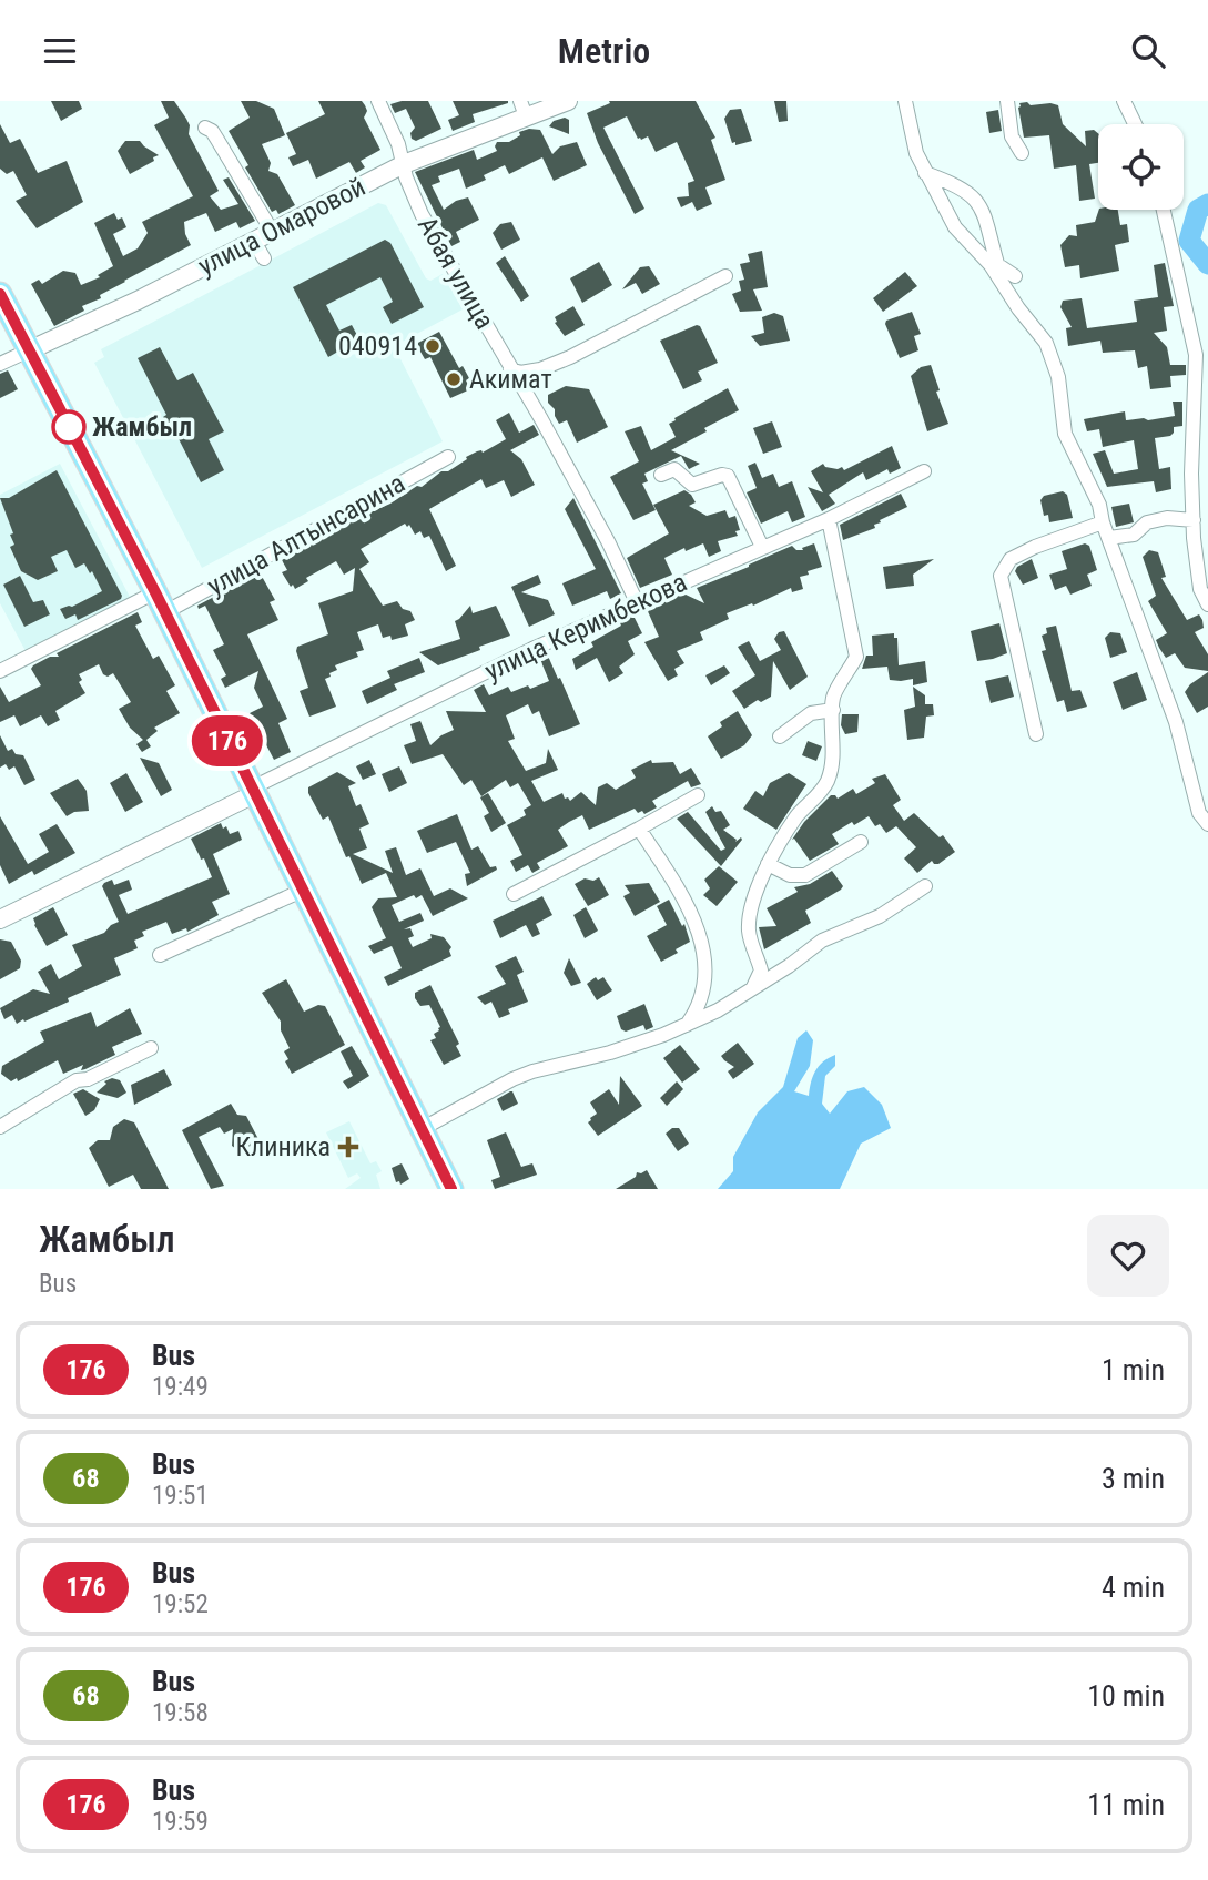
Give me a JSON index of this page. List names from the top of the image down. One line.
{"streets":{"street":["улица Омаровой","Абая улица","улица Алтынсарина","улица Керимбекова"]},"crossings":[["улица Омаровой","Абая улица"],["Абая улица","улица Керимбекова"]],"places":{"other":["040914","Акимат","Жамбыл"],"health":["Клиника"]},"lines":["bus line 176"],"page":{"header":"Metrio","on_map":"176","heading":["Жамбыл","Bus"],"list":[{"mark":"176","name":"Bus","note":"19:49","value":"1 min"},{"mark":"68","name":"Bus","note":"19:51","value":"3 min"},{"mark":"176","name":"Bus","note":"19:52","value":"4 min"},{"mark":"68","name":"Bus","note":"19:58","value":"10 min"},{"mark":"176","name":"Bus","note":"19:59","value":"11 min"}]}}
